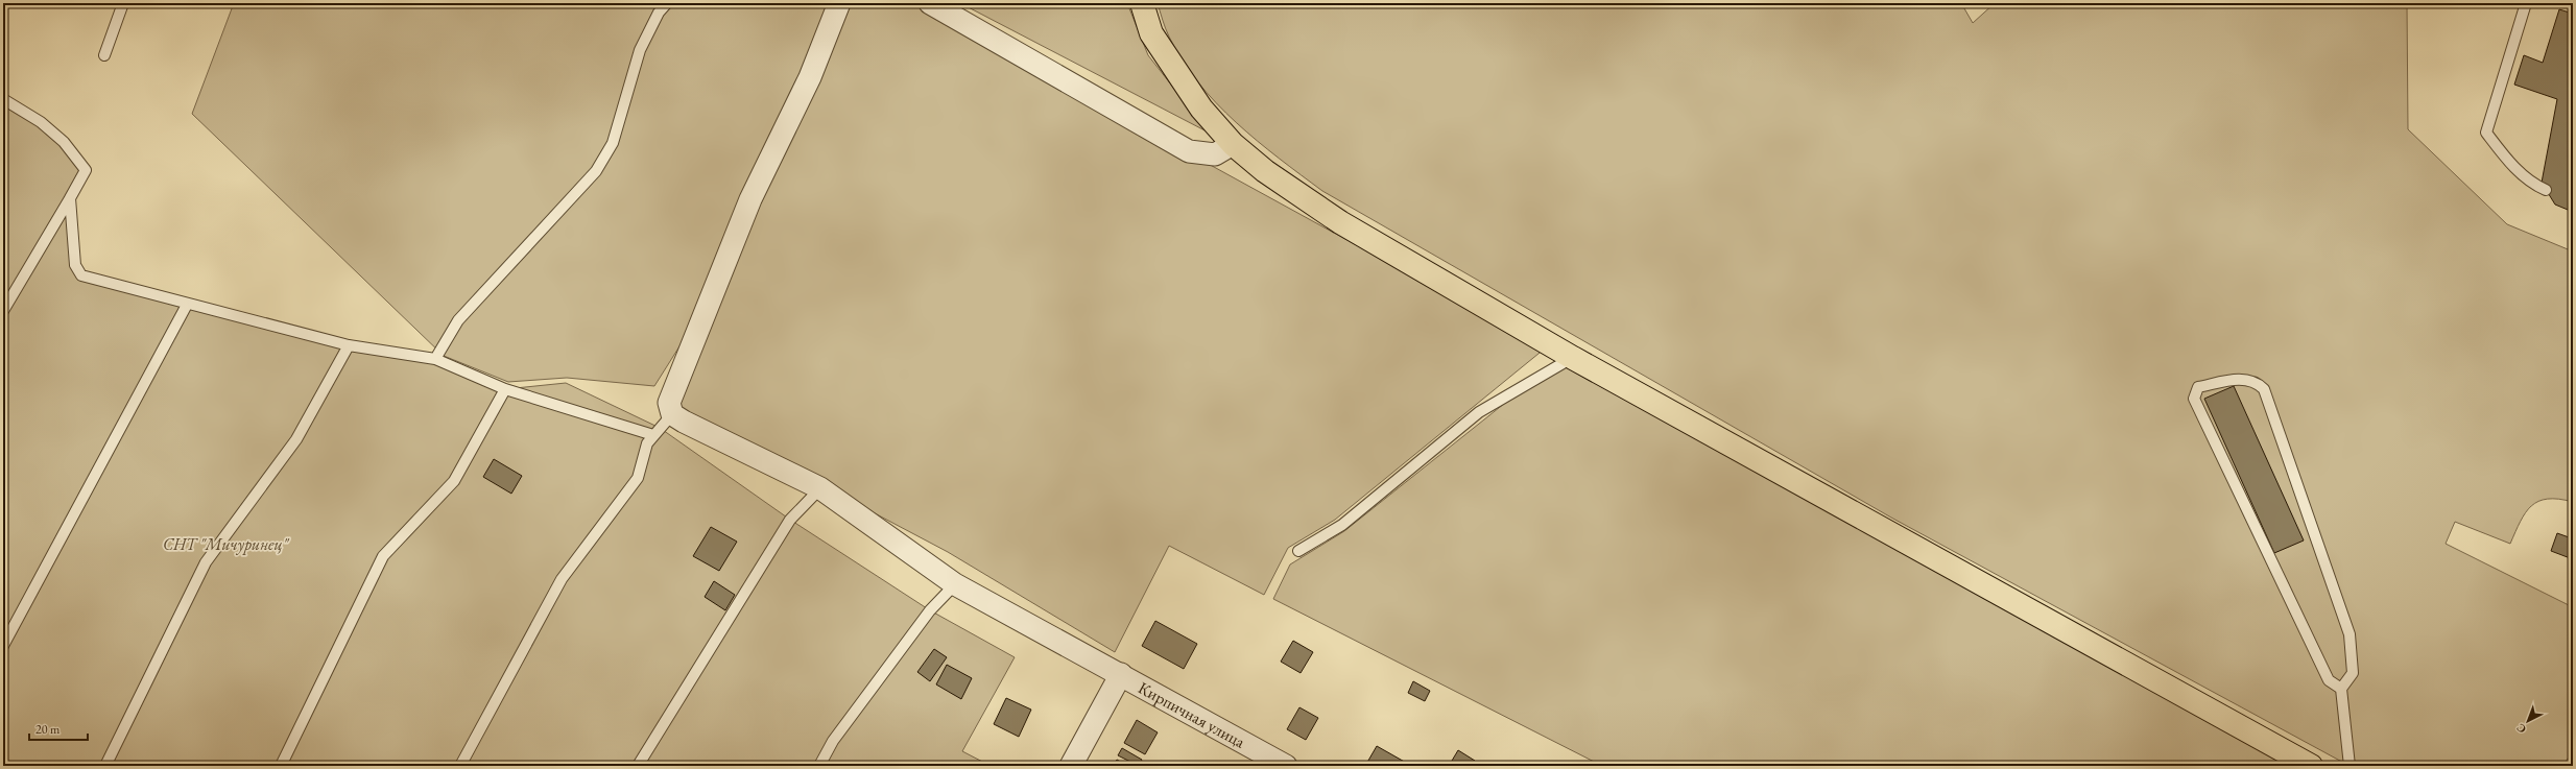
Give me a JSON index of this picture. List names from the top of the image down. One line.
{"streets":{"street":["Кирпичная улица"]},"parks":["СНТ \"Мичуринец\""],"scale_bar":"20 m","north":"bottom left"}
